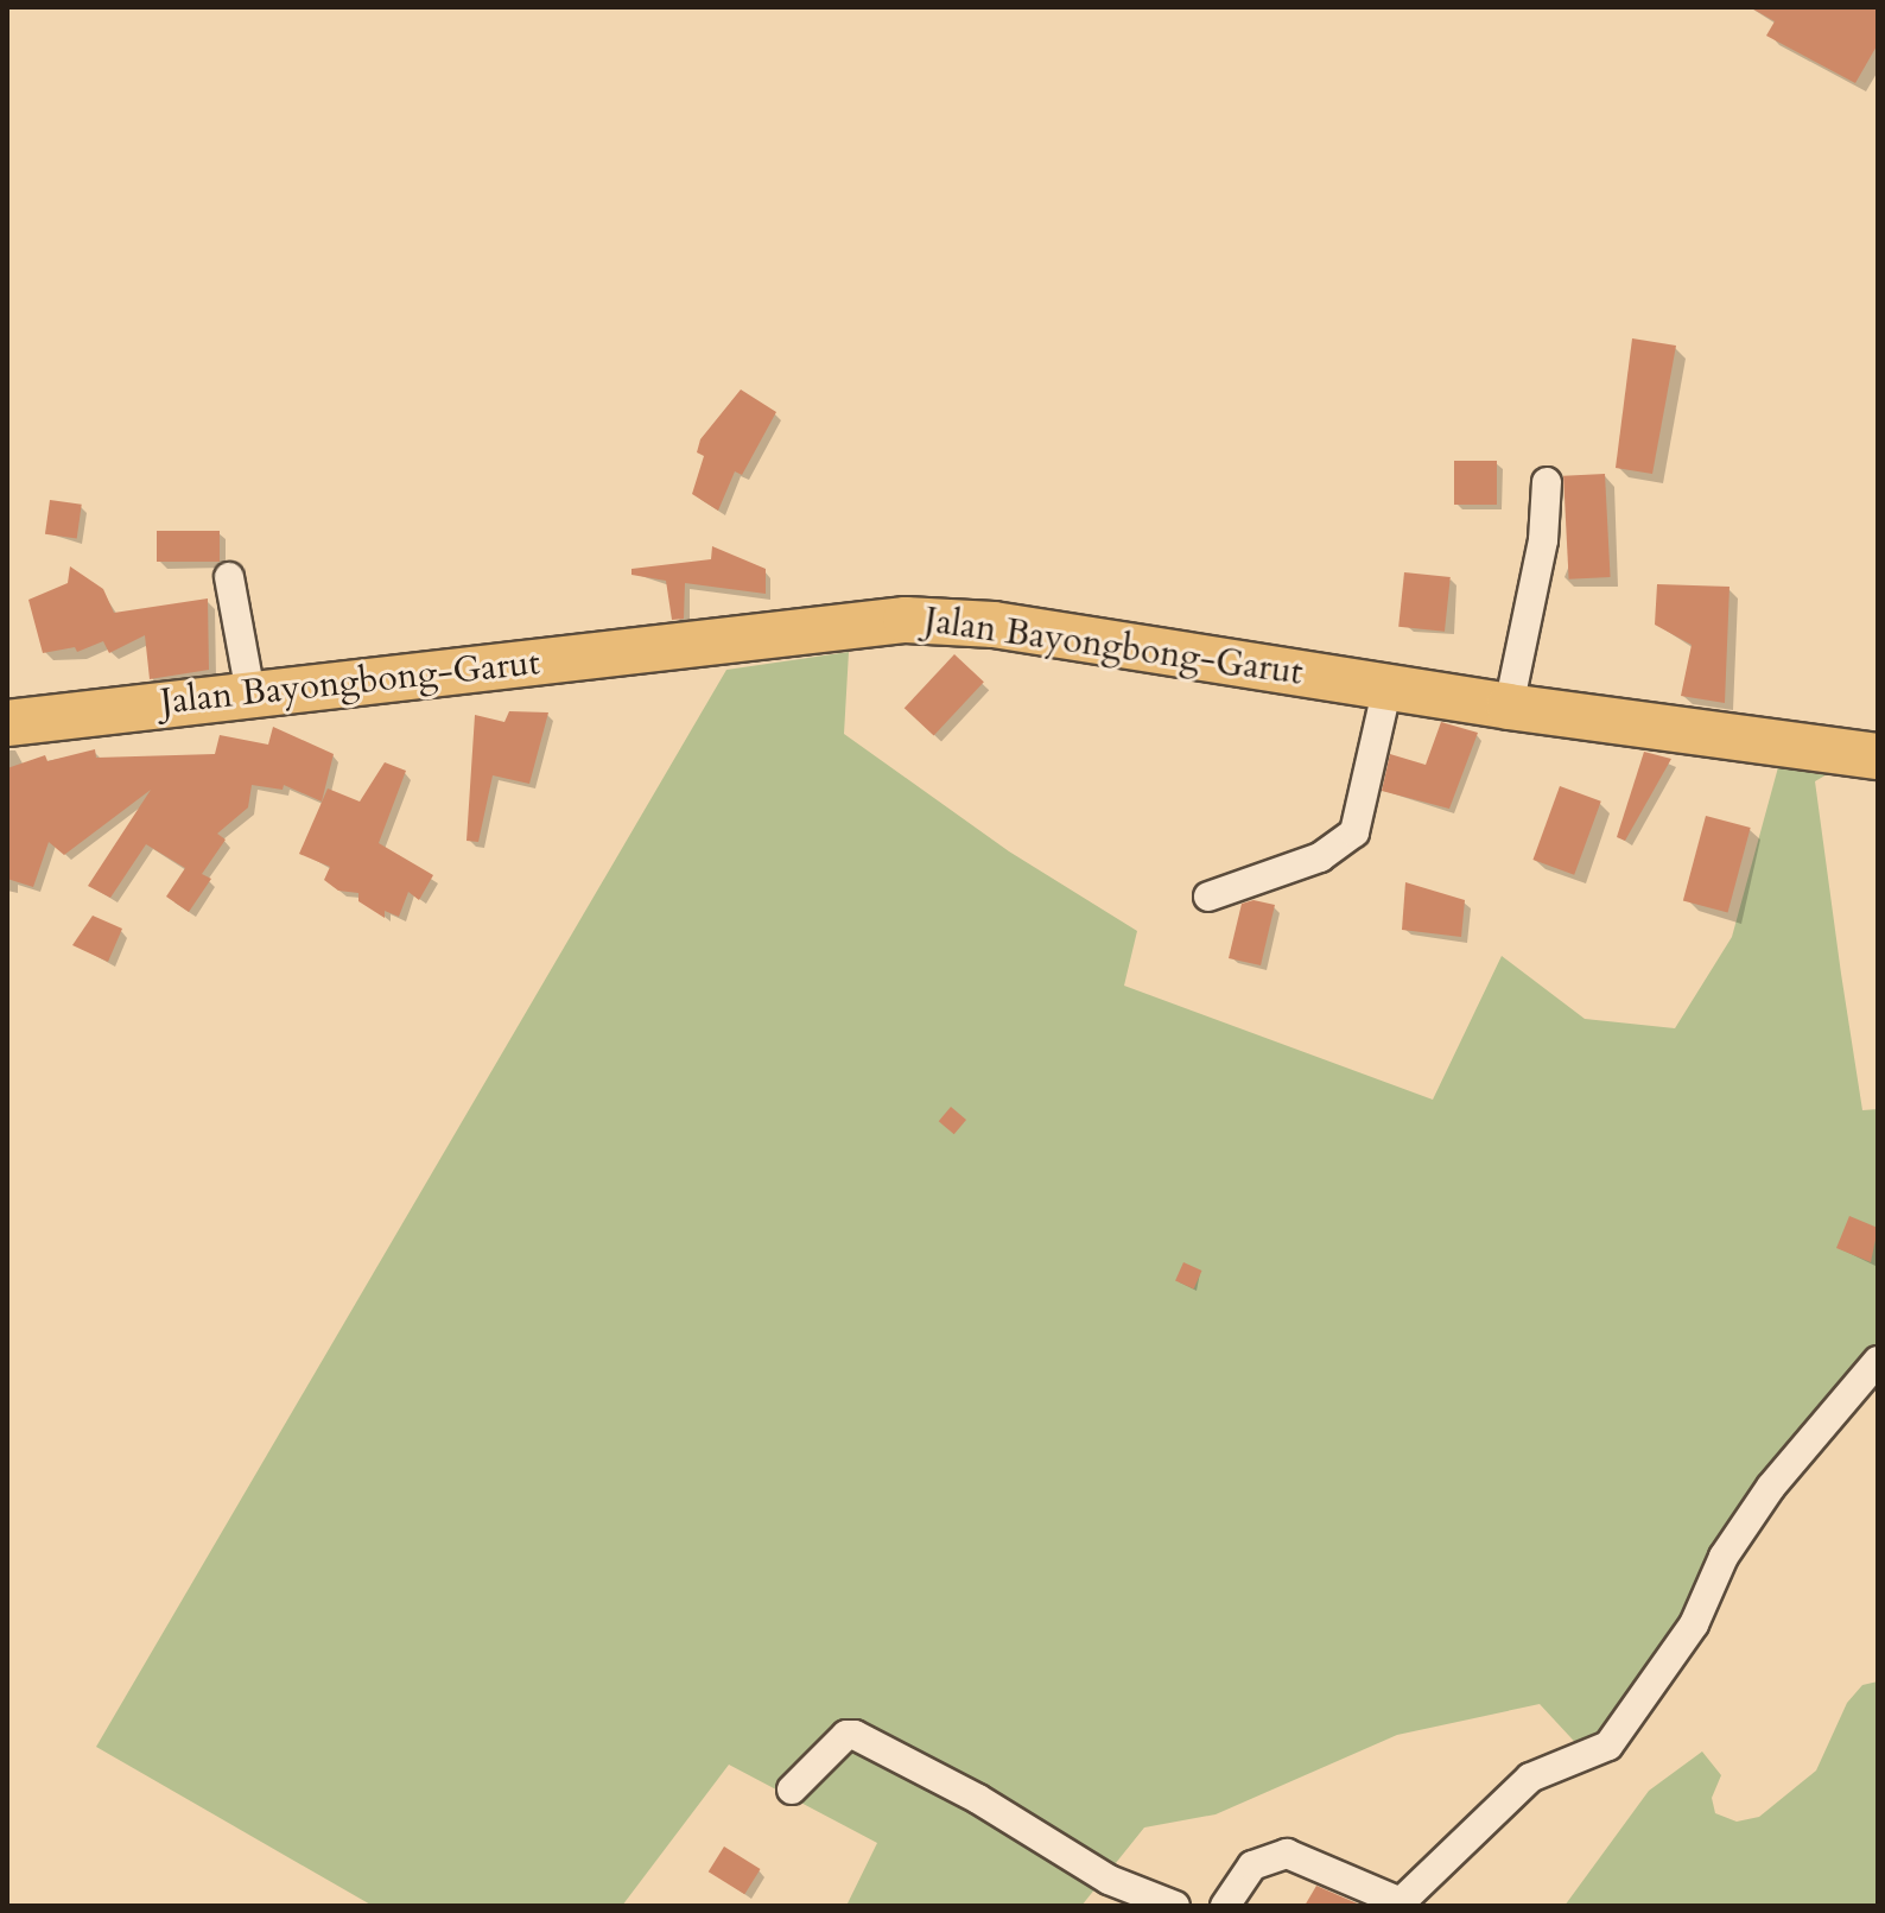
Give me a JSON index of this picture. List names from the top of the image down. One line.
{"streets":{"main road":["Jalan Bayongbong-Garut"]}}
